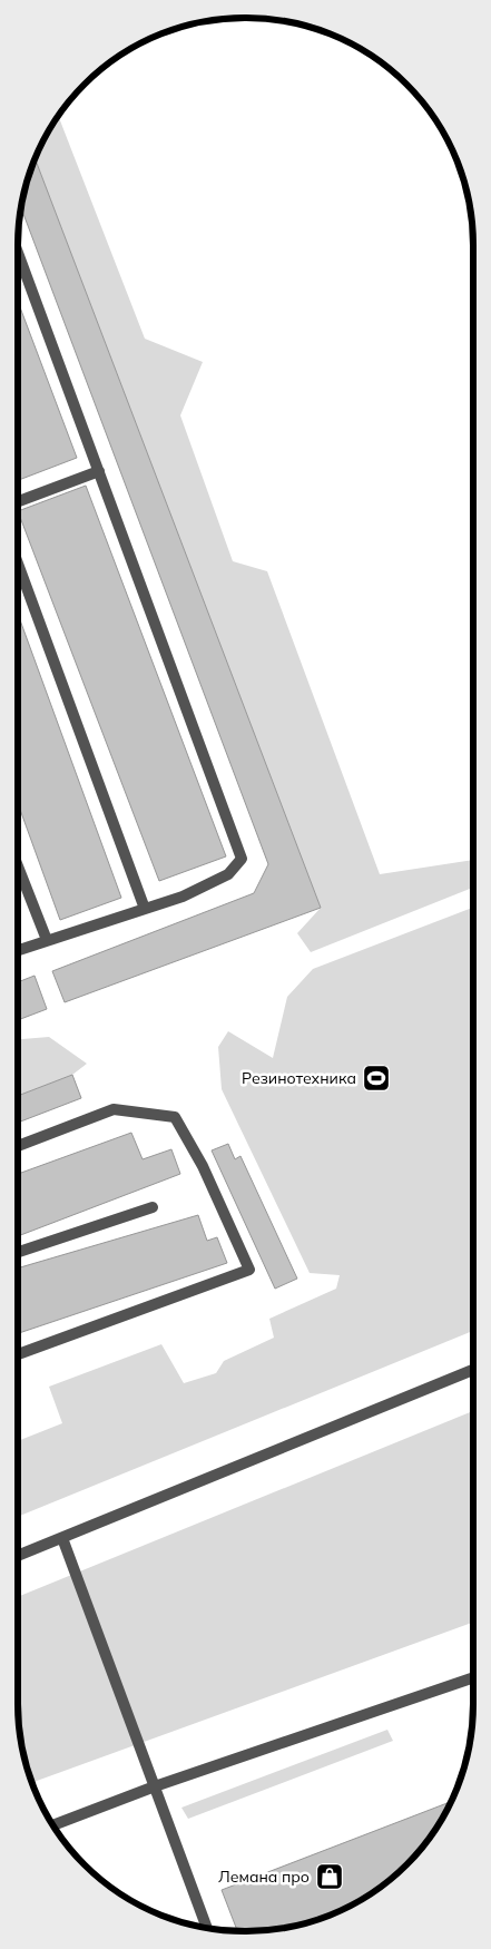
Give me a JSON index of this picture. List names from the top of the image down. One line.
{"places":{"sports":["Резинотехника"],"shop":["Лемана про"]}}
